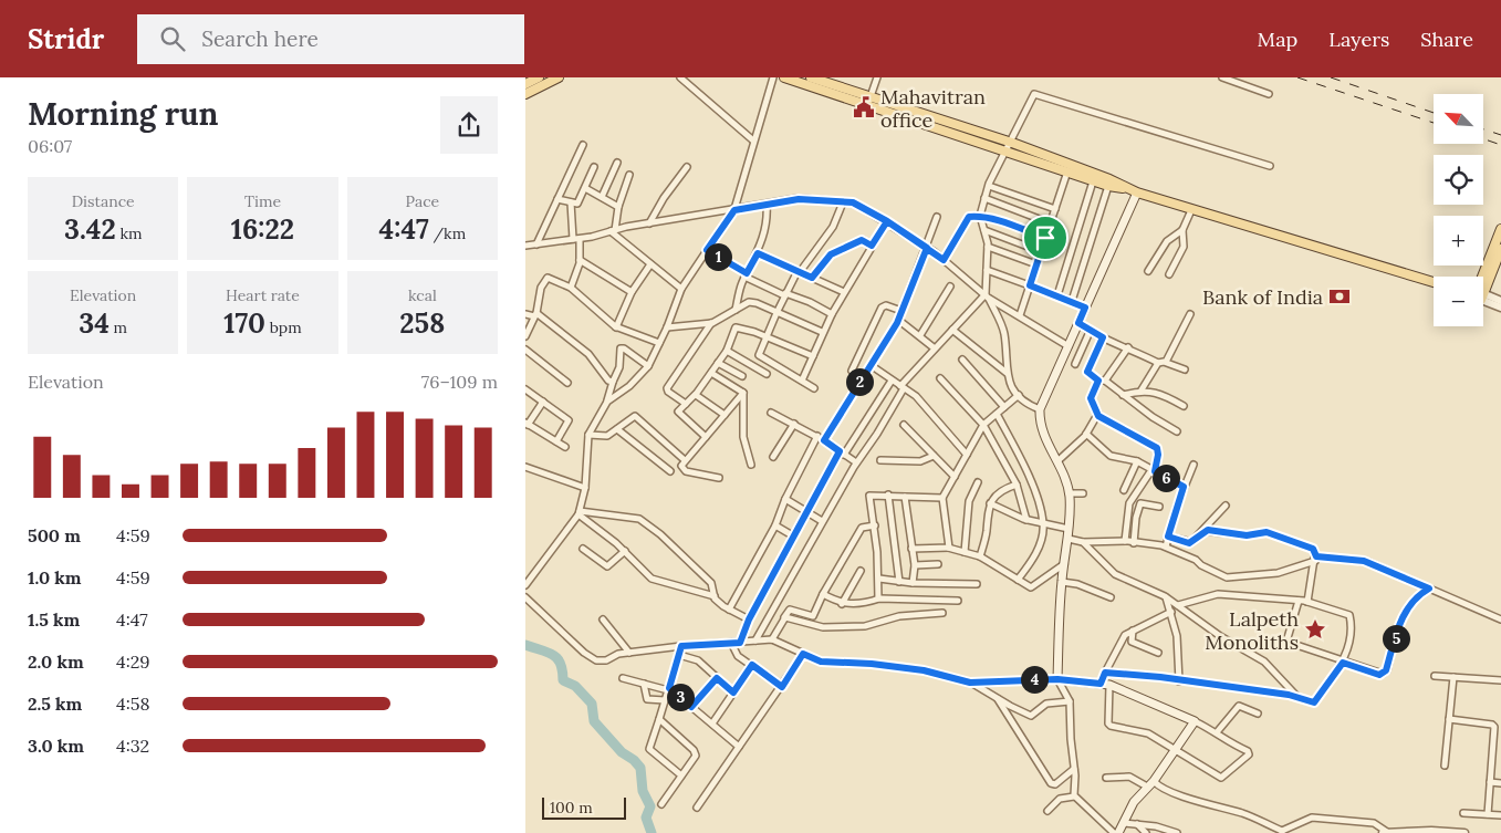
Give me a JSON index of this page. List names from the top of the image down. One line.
{"places":{"public building":["Mahavitran office"],"bank":["Bank of India"],"place":["Lalpeth Monoliths"]},"scale_bar":"100 m","north":"top left","page":{"header":"Stridr","search":"Search here","nav":["Map","Layers","Share"],"heading":["Morning run","06:07"],"map_buttons":["+","−"],"stats":[["Distance","3.42 km"],["Time","16:22"],["Pace","4:47 /km"],["Elevation","34 m"],["Heart rate","170 bpm"],["kcal","258"]],"pins":["1","2","6","5","4","3"],"chart":["Elevation","76–109 m"],"list":[{"name":"500 m","note":"4:59"},{"name":"1.0 km","note":"4:59"},{"name":"1.5 km","note":"4:47"},{"name":"2.0 km","note":"4:29"},{"name":"2.5 km","note":"4:58"},{"name":"3.0 km","note":"4:32"}],"scale":"100 m"}}
